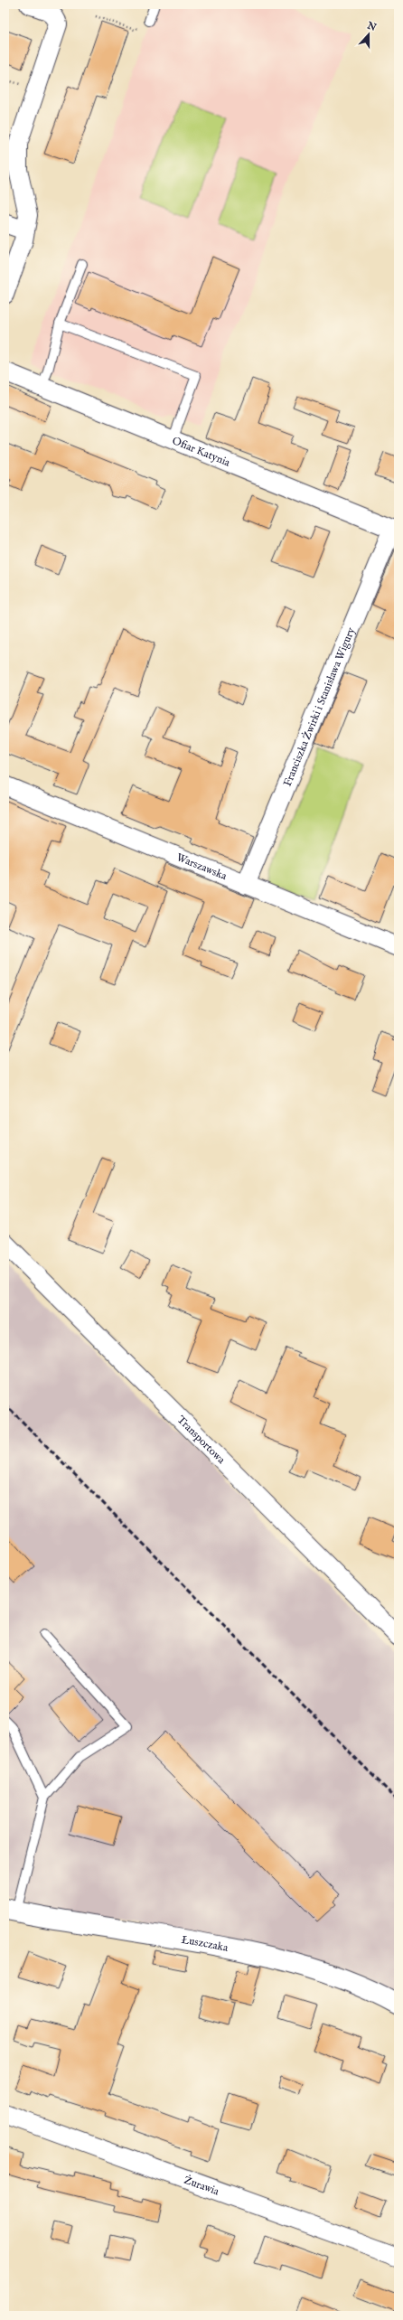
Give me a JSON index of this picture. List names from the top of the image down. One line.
{"streets":{"street":["Ofiar Katynia","Franciszka Żwirki i Stanisława Wigury","Warszawska","Transportowa","Łuszczaka","Żurawia"]},"crossings":[["Ofiar Katynia","Franciszka Żwirki i Stanisława Wigury"],["Franciszka Żwirki i Stanisława Wigury","Warszawska"]],"north":"top"}
